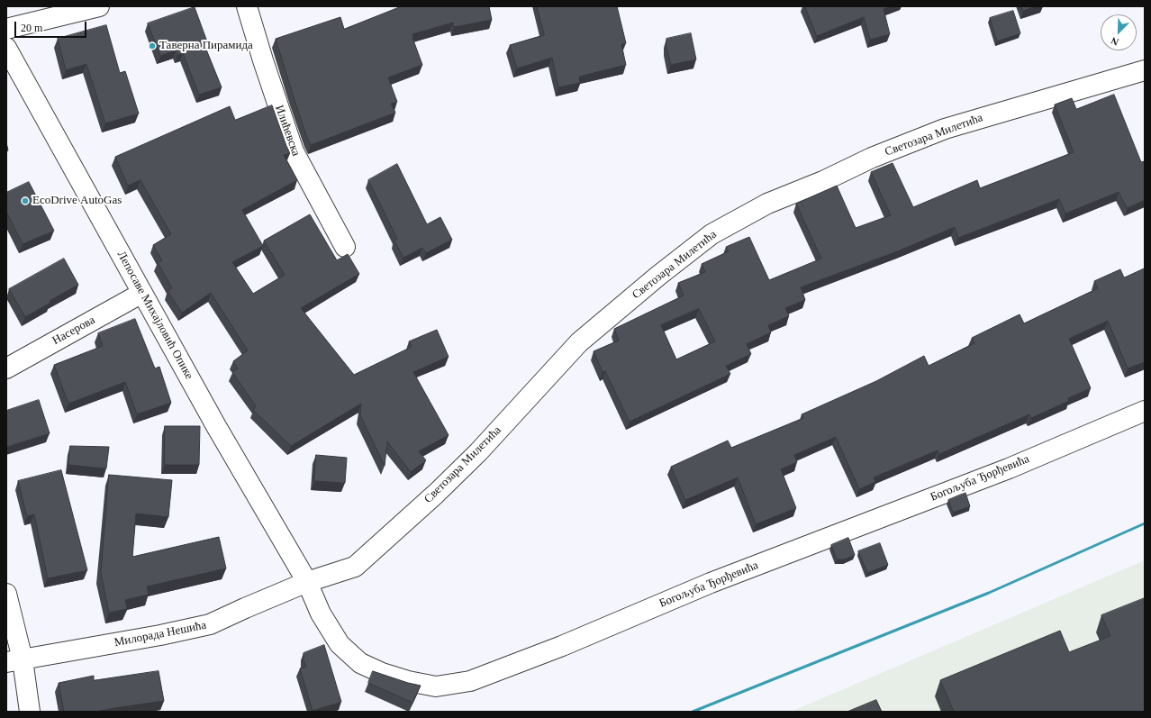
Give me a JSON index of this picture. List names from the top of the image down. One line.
{"streets":{"street":["Илићевска","Светозара Милетића","Лепосаве Михајловић Опике","Насерова","Богољуба Ђорђевића","Милорада Нешића"]},"crossings":[["Светозара Милетића","Лепосаве Михајловић Опике"],["Светозара Милетића","Богољуба Ђорђевића"],["Светозара Милетића","Милорада Нешића"],["Лепосаве Михајловић Опике","Насерова"],["Лепосаве Михајловић Опике","Богољуба Ђорђевића"],["Лепосаве Михајловић Опике","Милорада Нешића"],["Богољуба Ђорђевића","Милорада Нешића"]],"places":["Таверна Пирамида","EcoDrive AutoGas"],"scale_bar":"20 m","north":"bottom left"}
